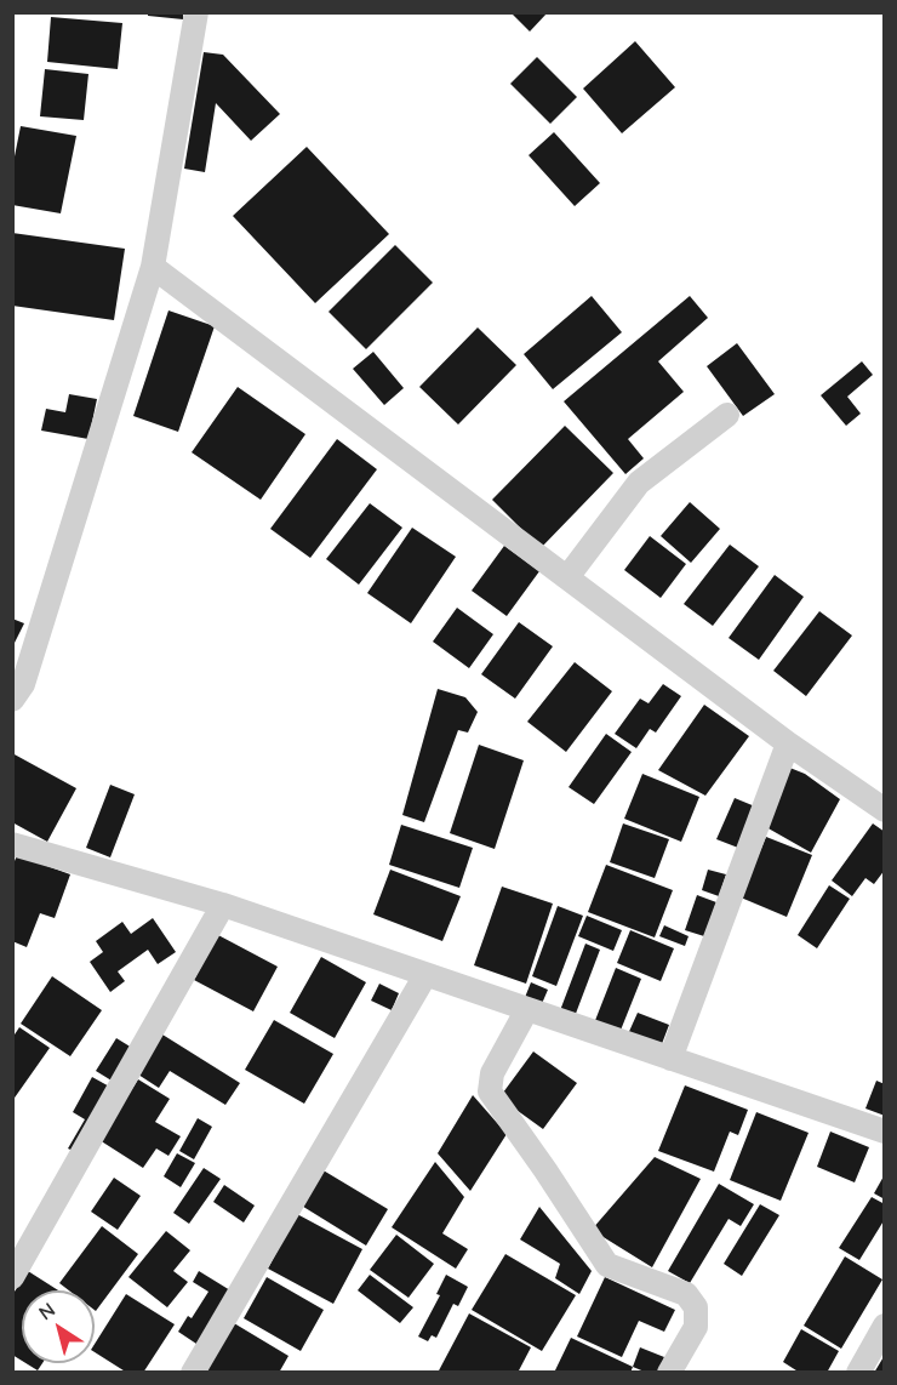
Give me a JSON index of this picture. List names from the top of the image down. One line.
{"north":"top left"}
